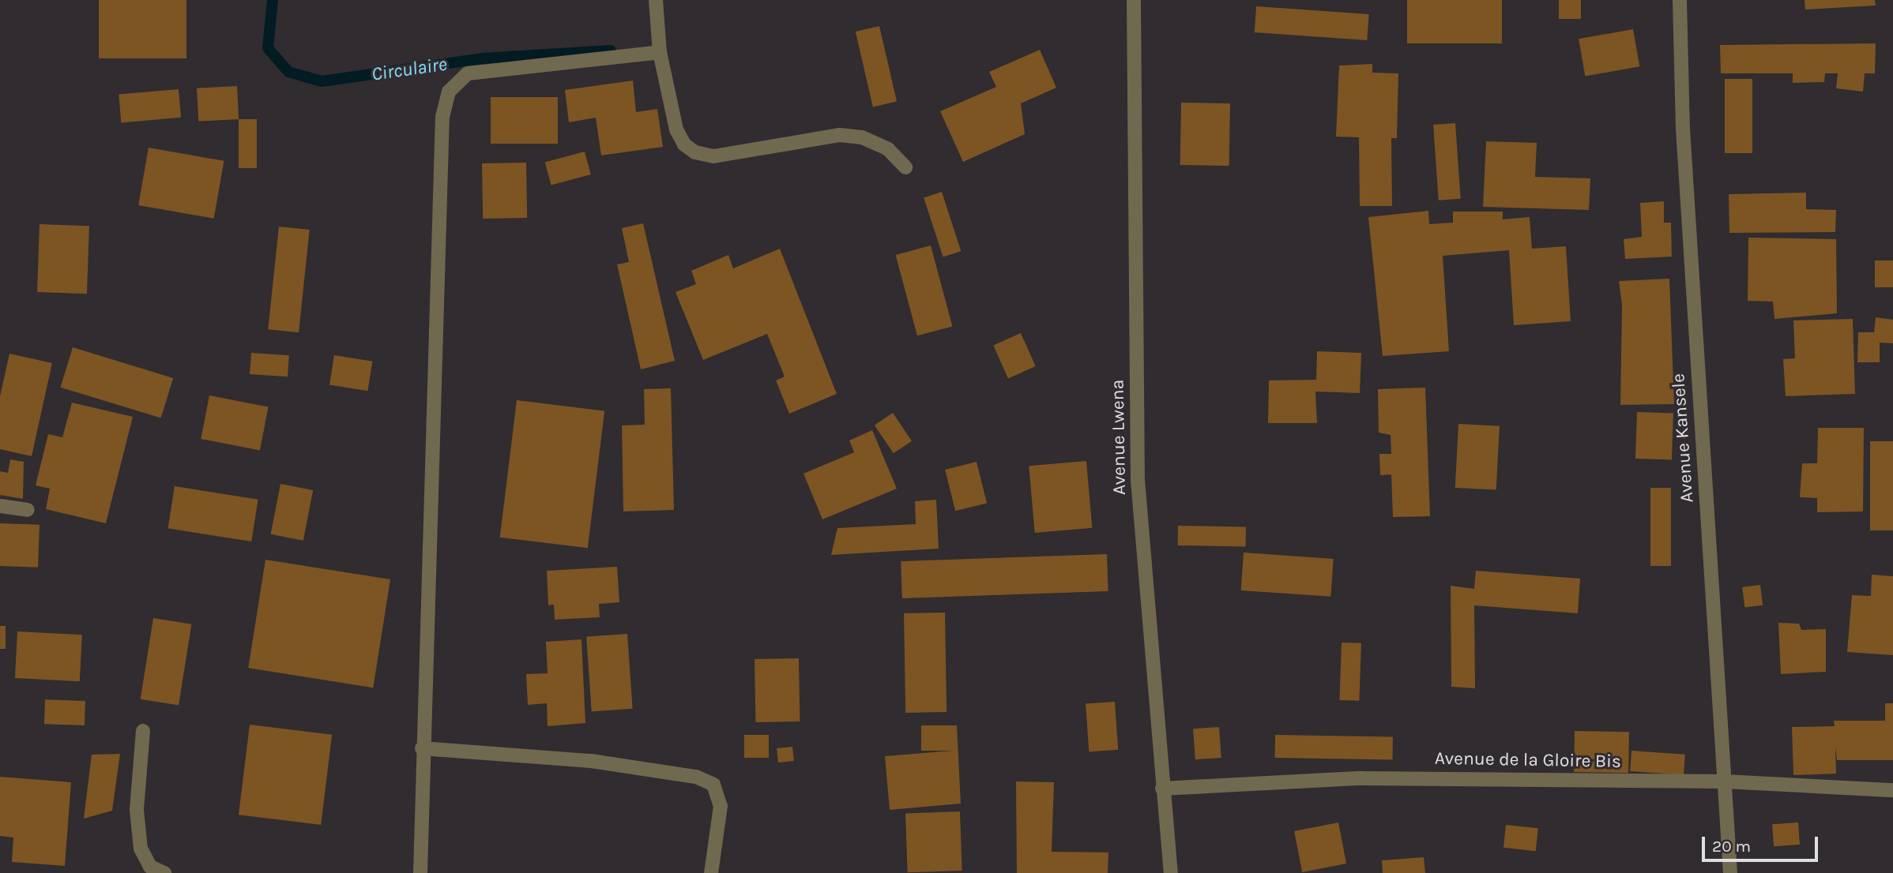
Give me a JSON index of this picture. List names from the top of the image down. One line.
{"streets":{"street":["Avenue Lwena","Avenue Kansele","Avenue de la Gloire Bis"]},"crossings":[["Avenue Lwena","Avenue de la Gloire Bis"],["Avenue Kansele","Avenue de la Gloire Bis"]],"water":["Circulaire"],"scale_bar":"20 m"}
